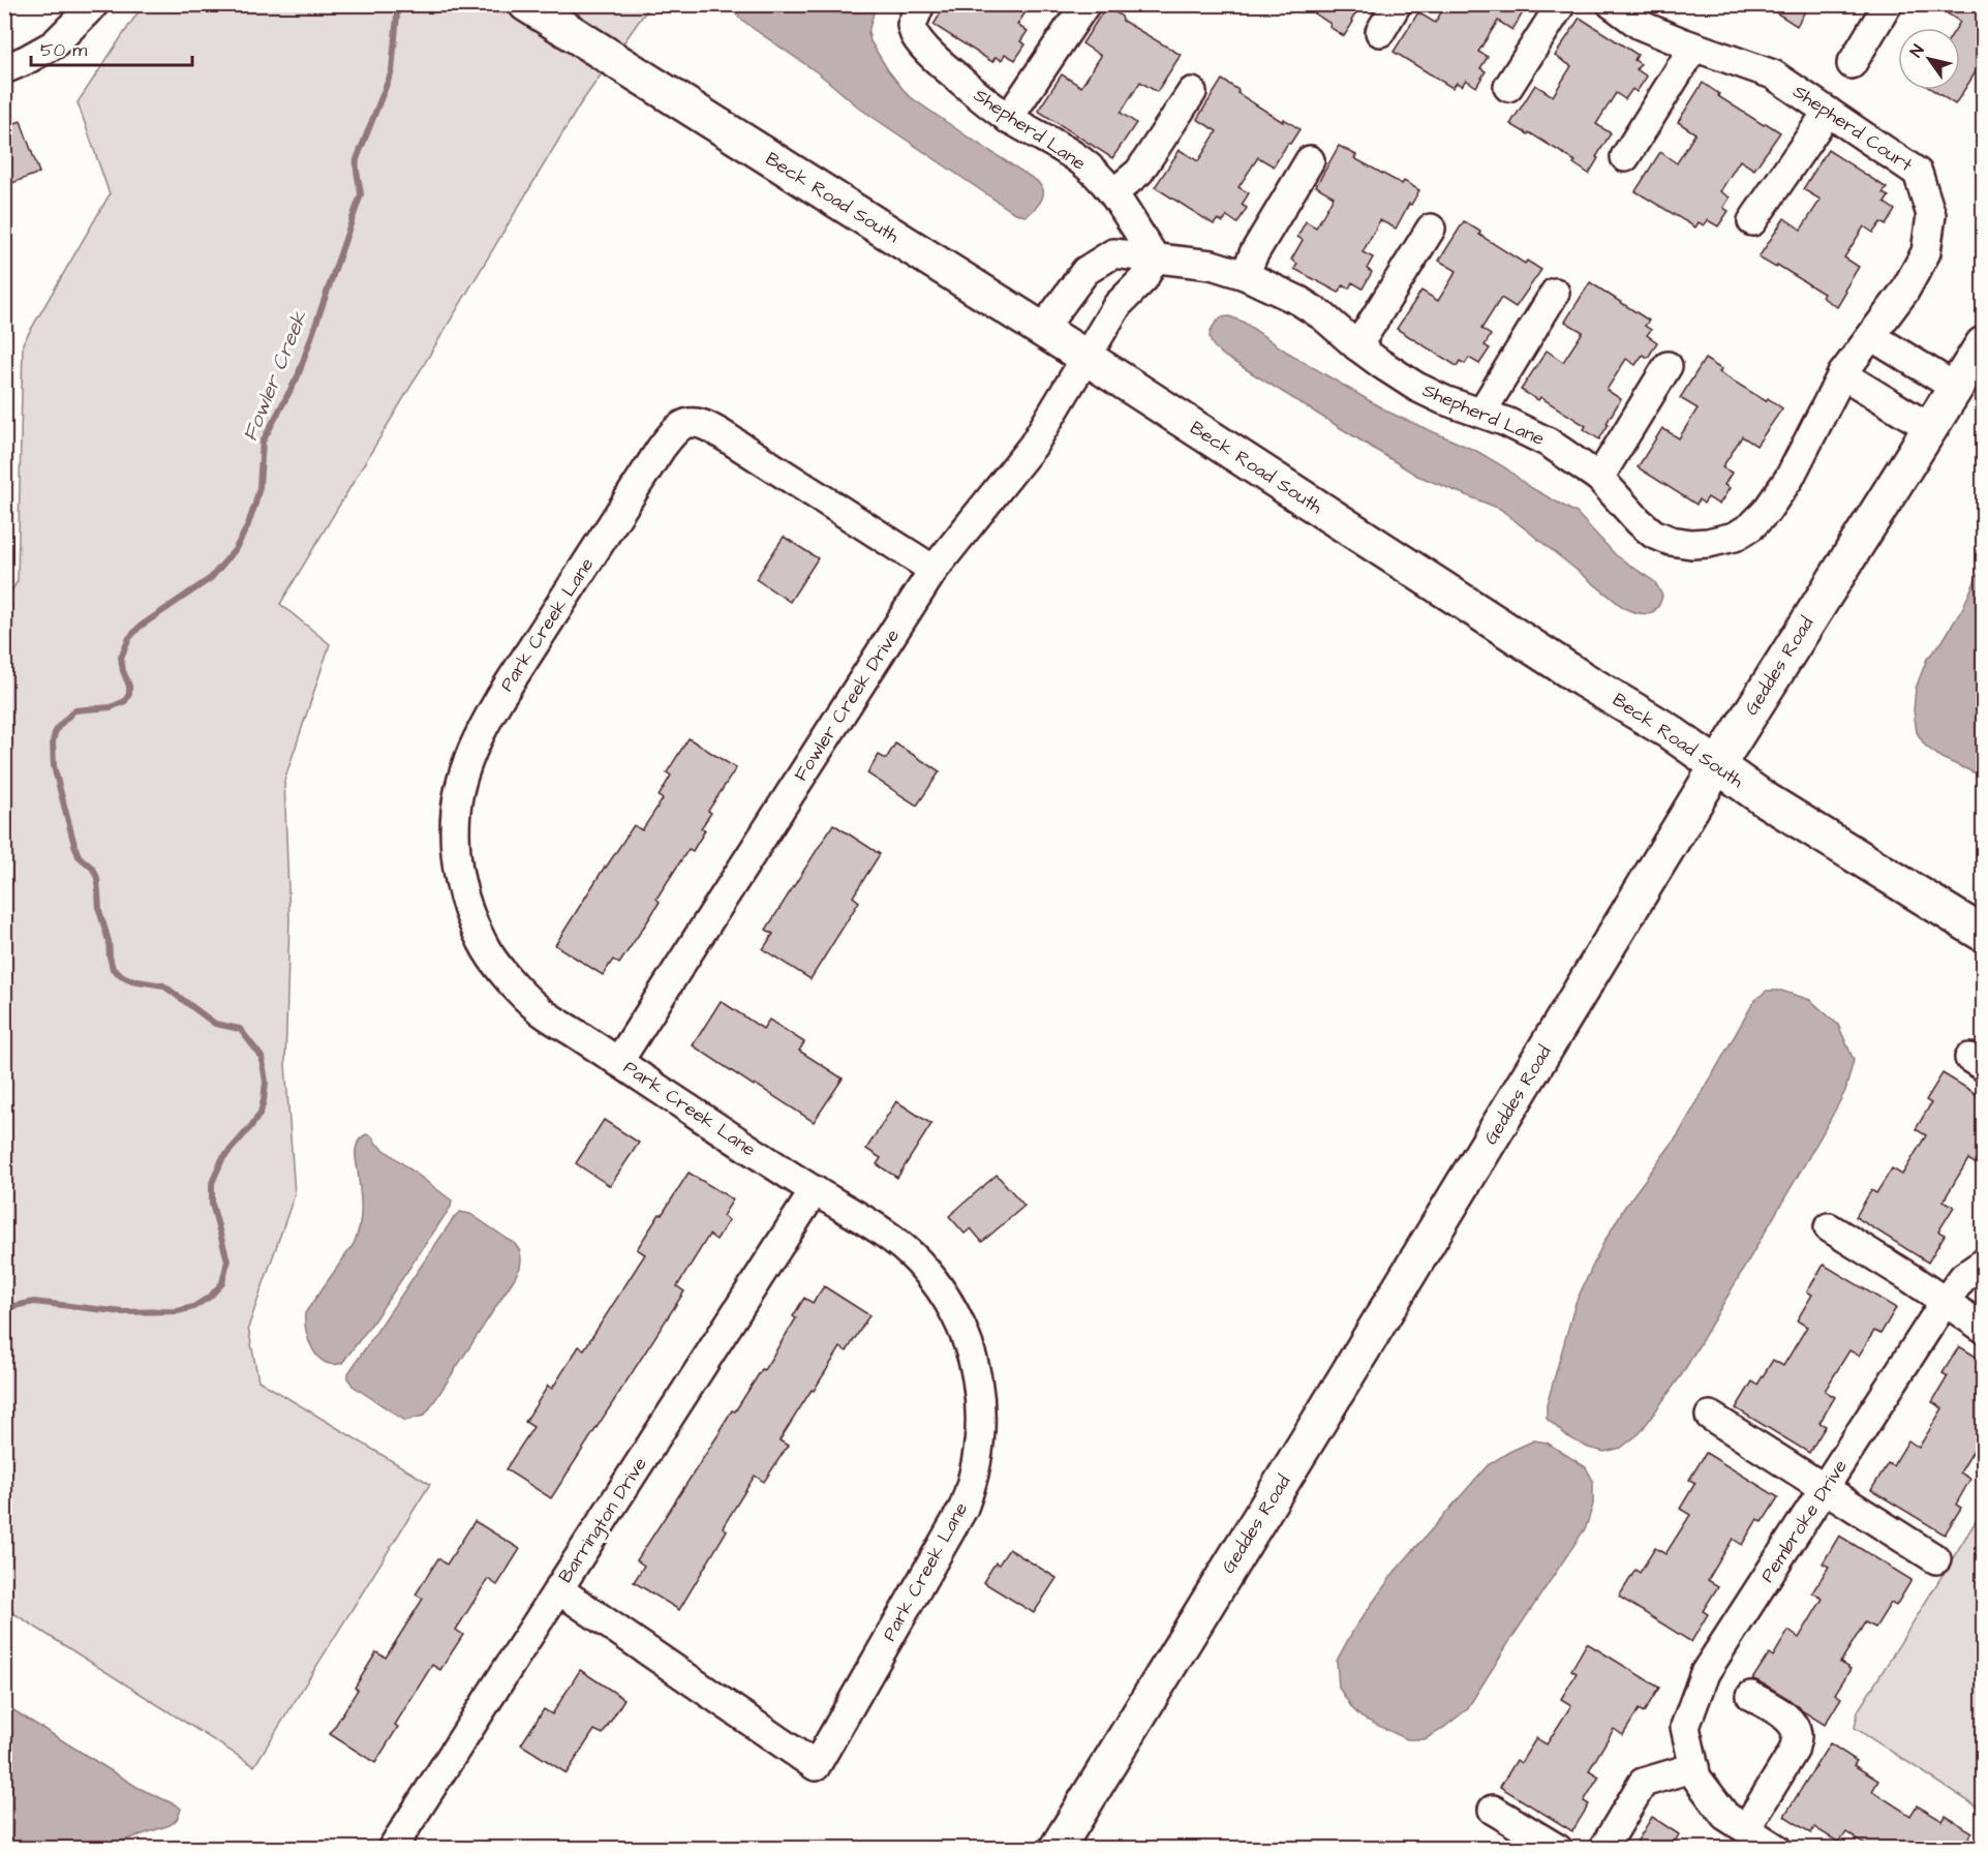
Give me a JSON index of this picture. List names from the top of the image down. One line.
{"streets":{"main road":["Beck Road South","Geddes Road"],"street":["Shepherd Court","Shepherd Lane","Park Creek Lane","Fowler Creek Drive","Barrington Drive","Pembroke Drive"]},"crossings":[["Shepherd Court","Shepherd Lane"],["Shepherd Lane","Beck Road South"],["Beck Road South","Geddes Road"],["Beck Road South","Fowler Creek Drive"],["Park Creek Lane","Fowler Creek Drive"],["Park Creek Lane","Barrington Drive"]],"water":["Fowler Creek"],"scale_bar":"50 m","north":"top left"}
